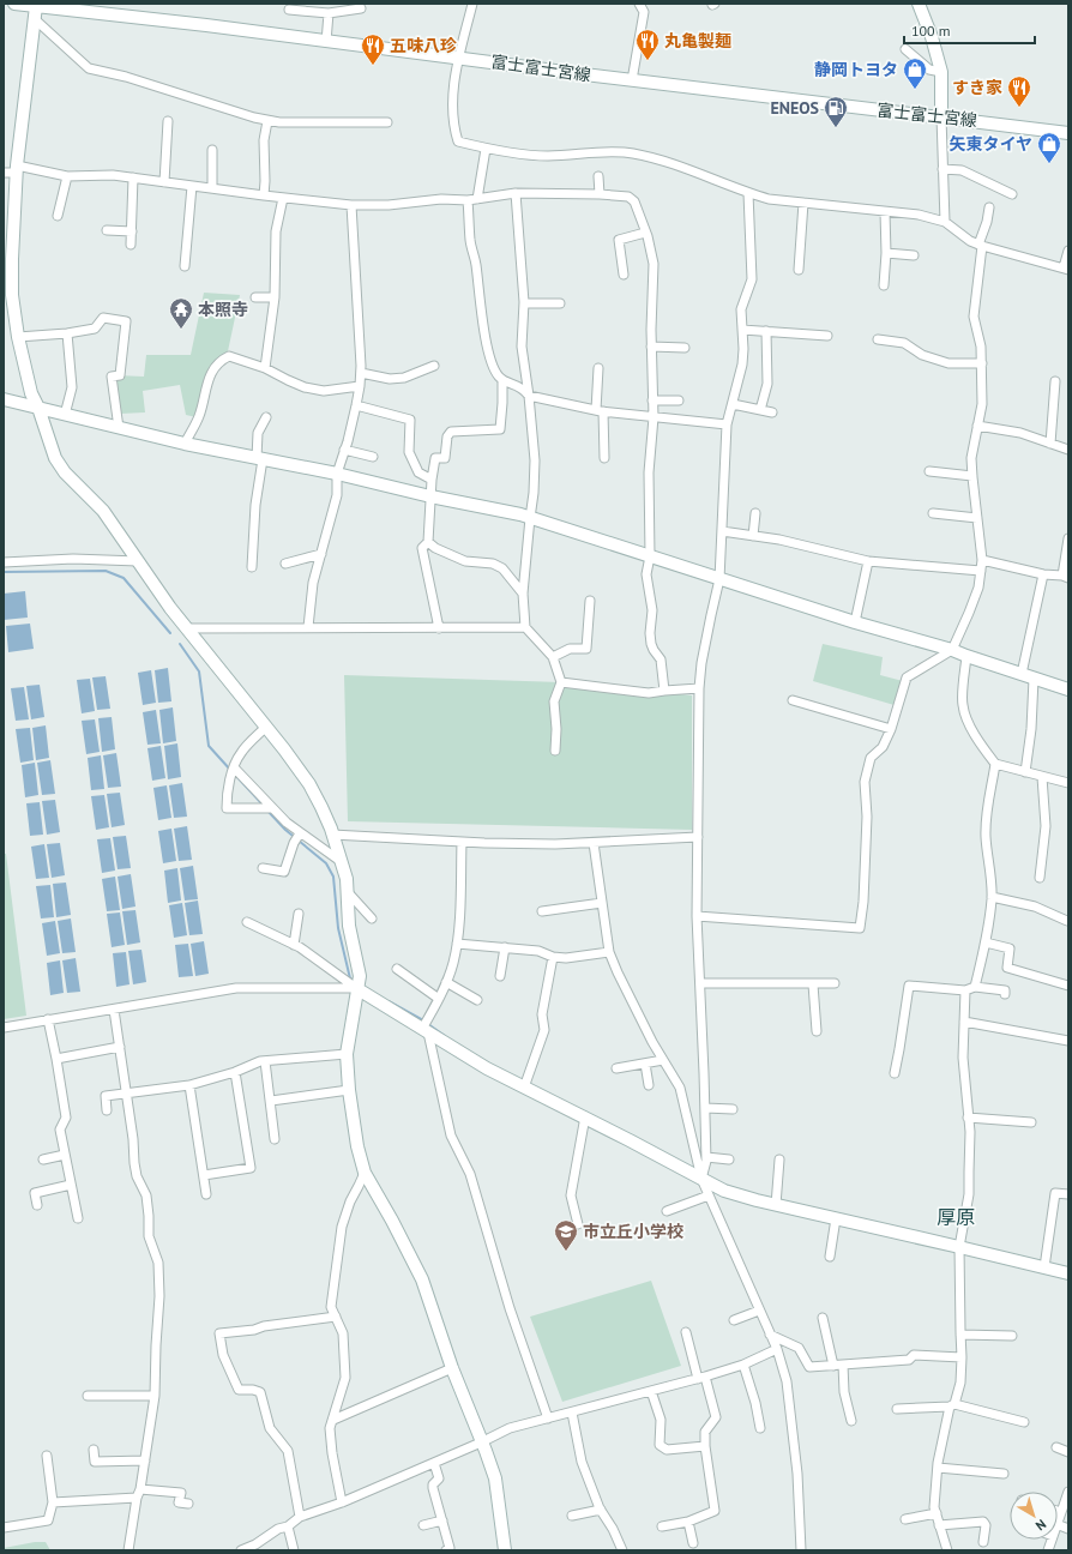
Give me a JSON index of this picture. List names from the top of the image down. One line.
{"streets":{"street":["富士富士宮線"]},"districts":["厚原"],"places":{"restaurant":["丸亀製麺","五味八珍","すき家"],"shop":["静岡トヨタ","矢東タイヤ"],"fuel station":["ENEOS"],"temple":["本照寺"],"school or university":["市立丘小学校"]},"scale_bar":"100 m","north":"bottom right"}
